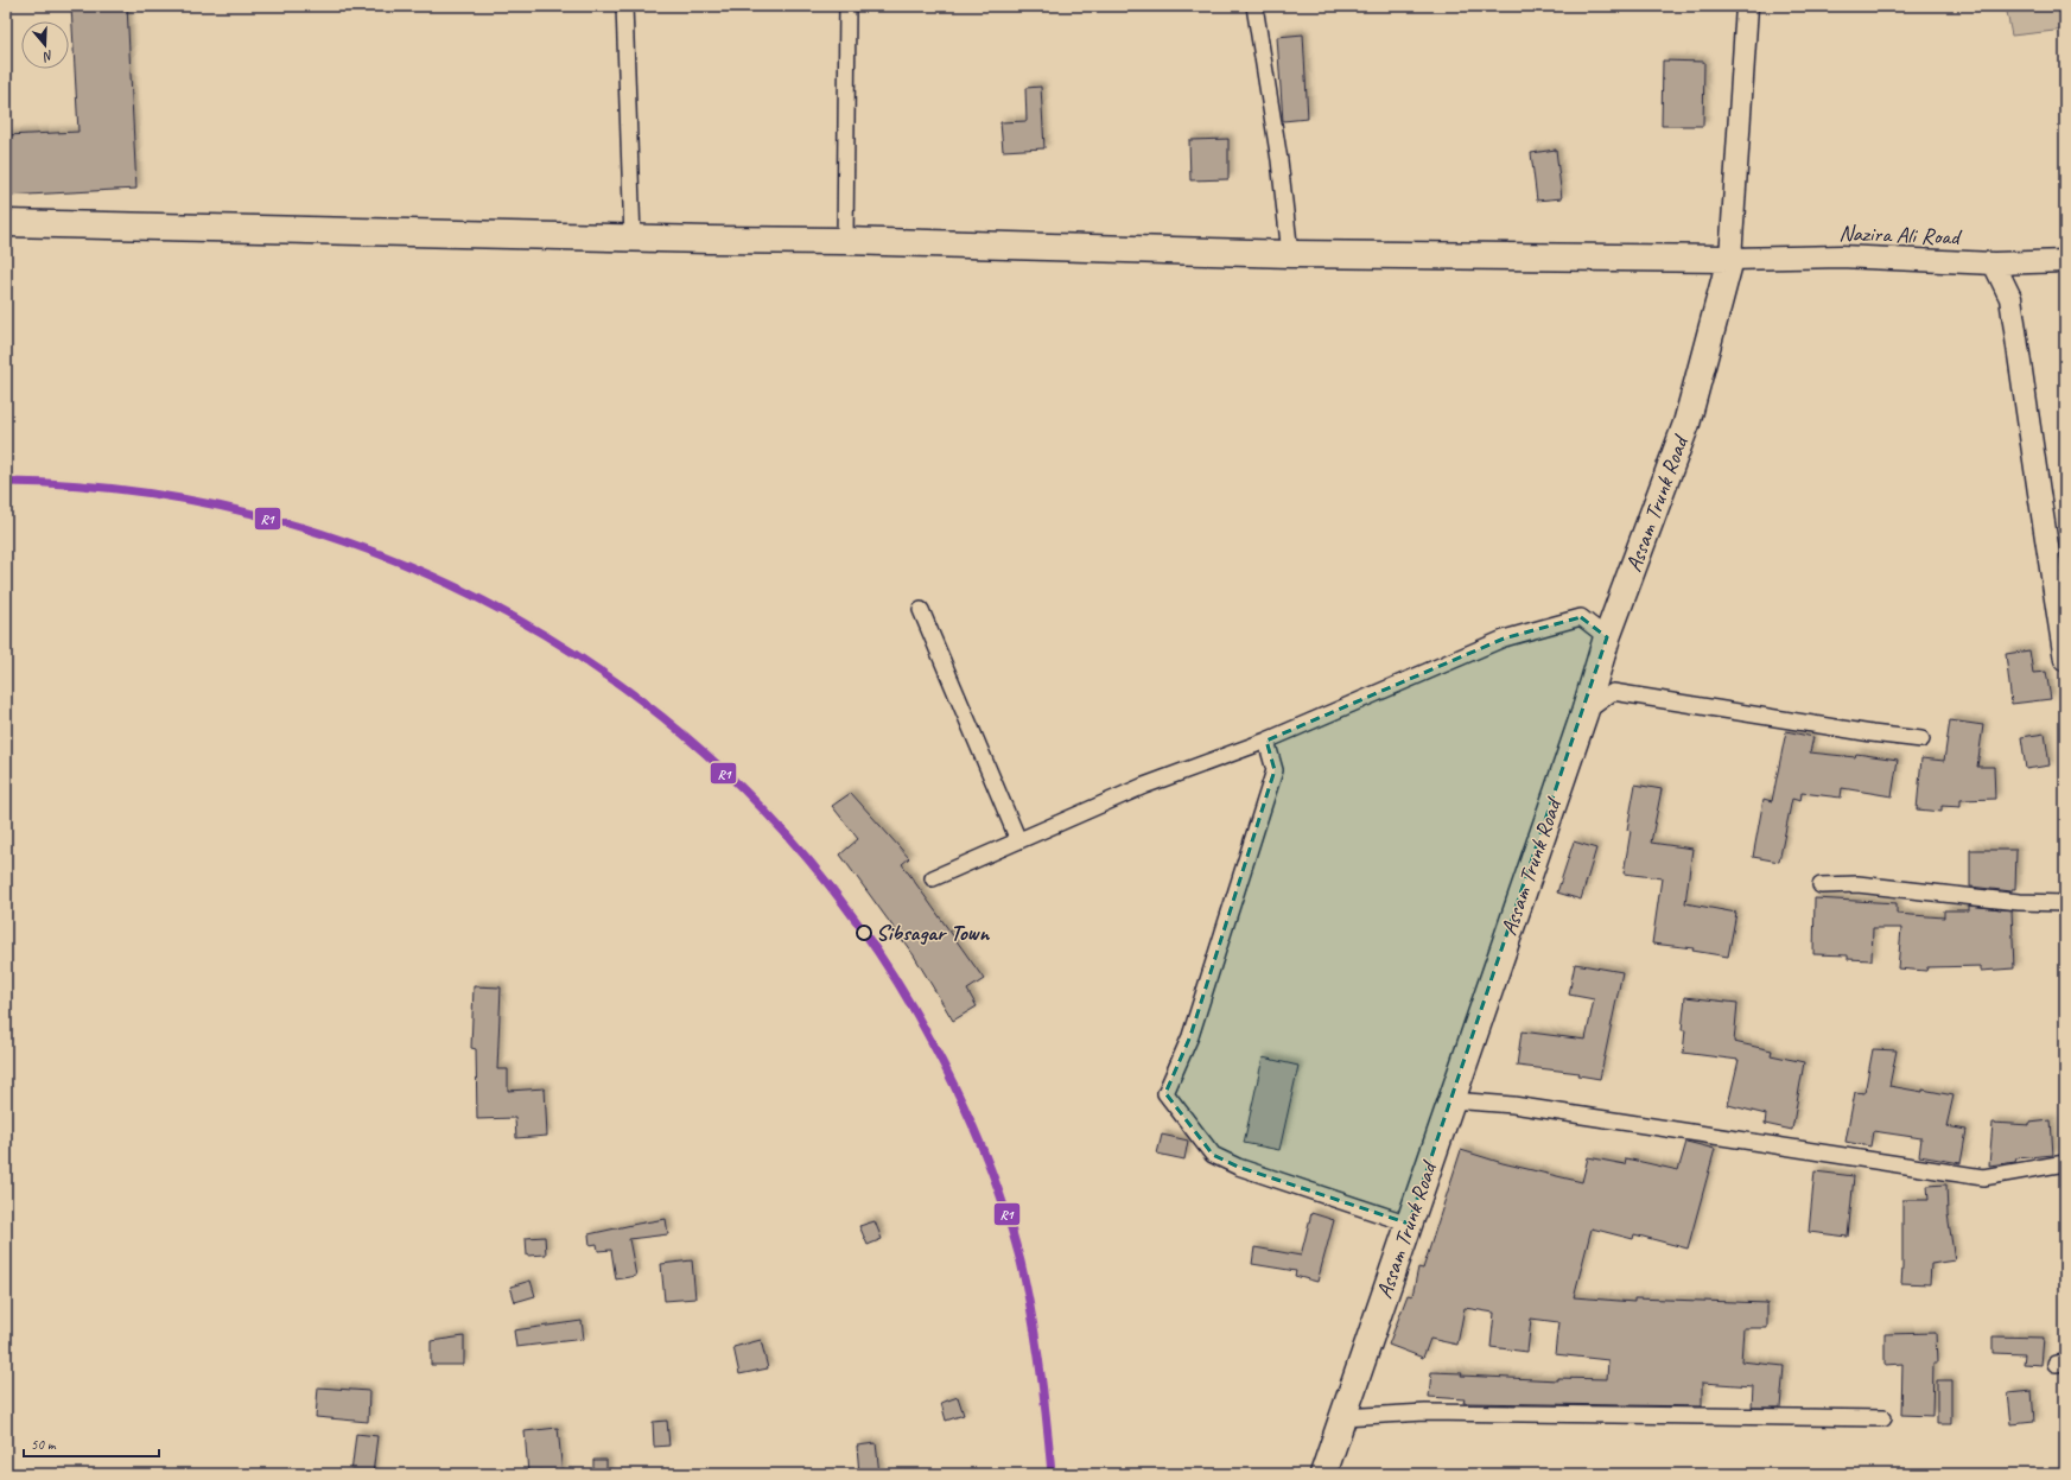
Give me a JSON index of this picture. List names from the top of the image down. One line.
{"streets":{"highway":["Assam Trunk Road"],"main road":["Nazira Ali Road"]},"crossings":[["Nazira Ali Road","Assam Trunk Road"]],"places":["Sibsagar Town"],"lines":["transit line R1"],"scale_bar":"50 m","north":"bottom"}
